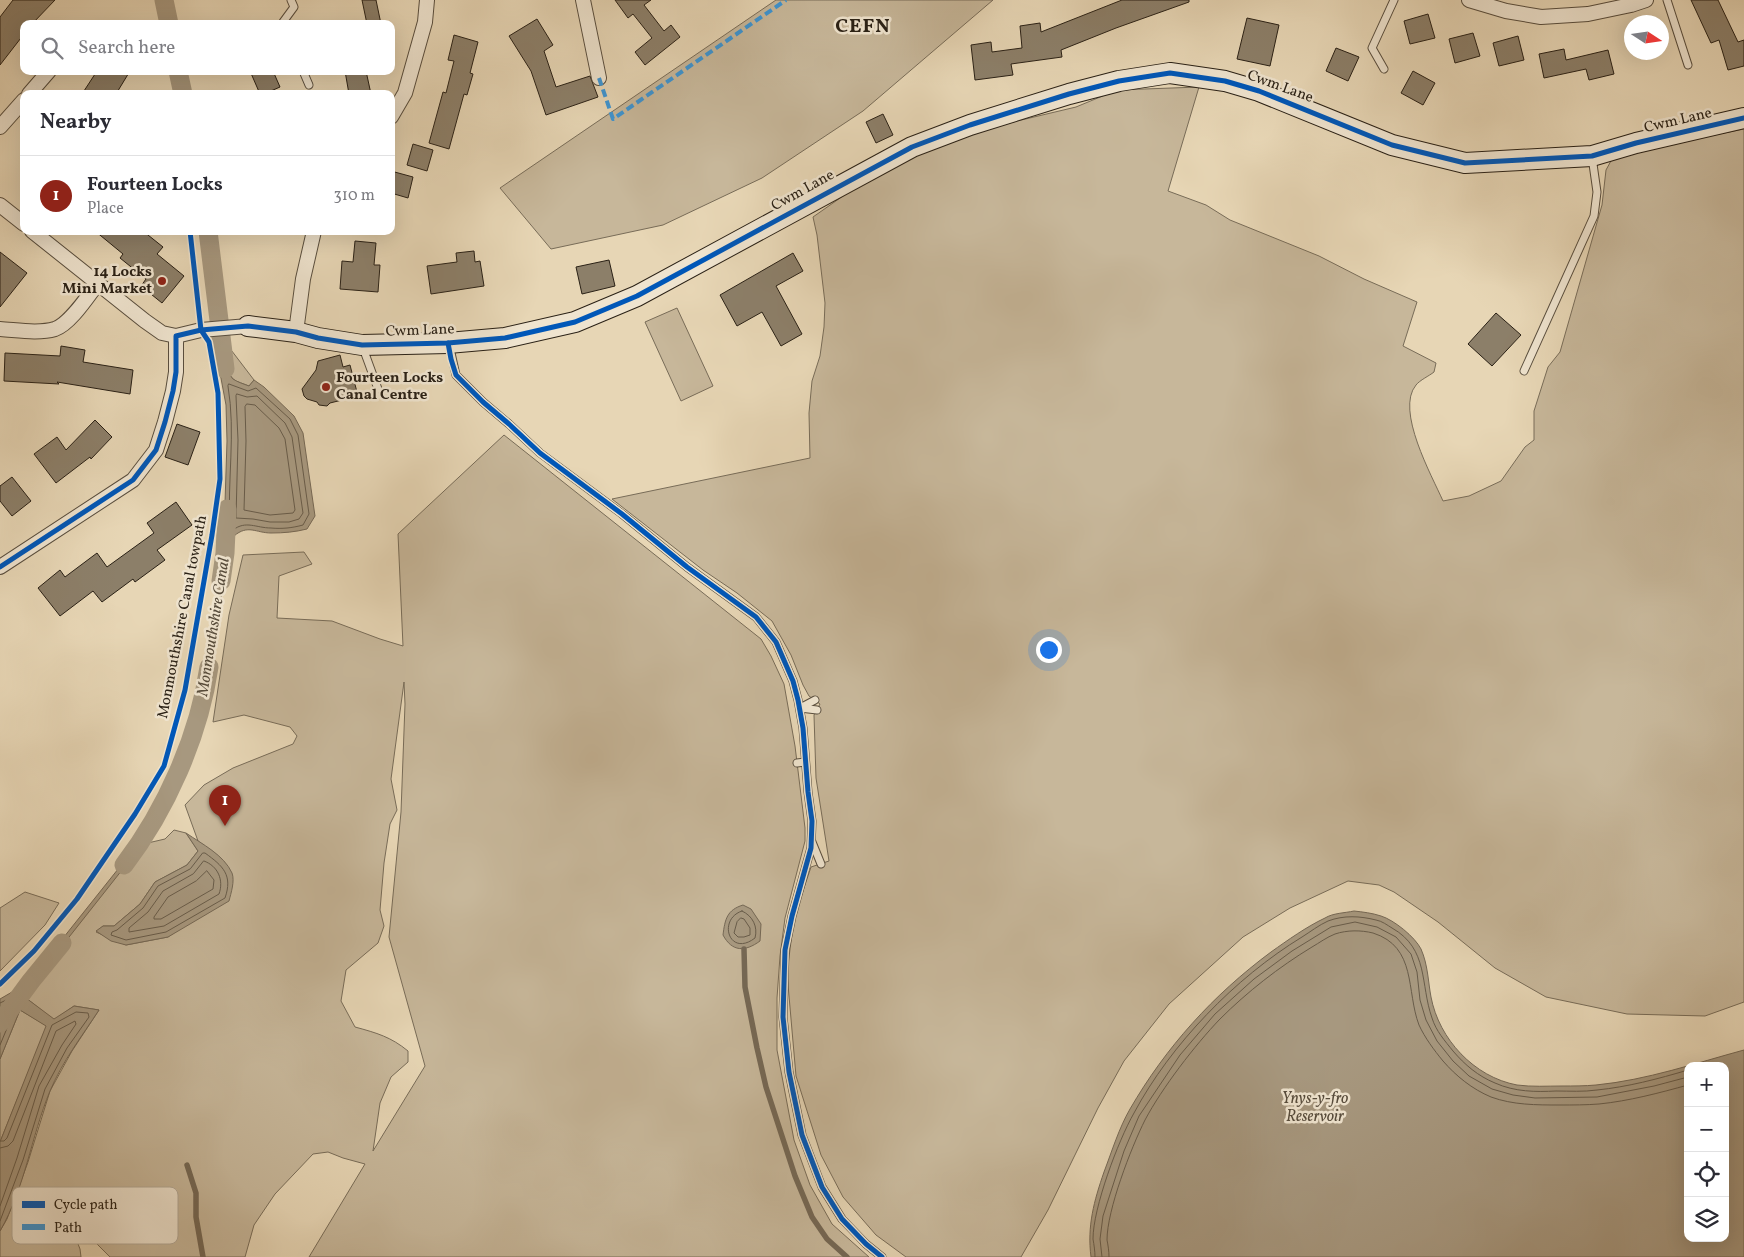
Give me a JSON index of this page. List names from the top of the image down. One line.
{"streets":{"street":["Cwm Lane"],"cycle path":["Monmouthshire Canal towpath"]},"districts":["CEFN"],"water":["Monmouthshire Canal","Ynys-y-fro Reservoir"],"places":["14 Locks Mini Market","Fourteen Locks Canal Centre"],"legend":["Cycle path","Path"],"north":"right","page":{"search":"Search here","heading":"Nearby","list":[{"mark":"1","name":"Fourteen Locks","note":"Place","value":"310 m"}],"pins":"1","map_buttons":["+","−"]}}
